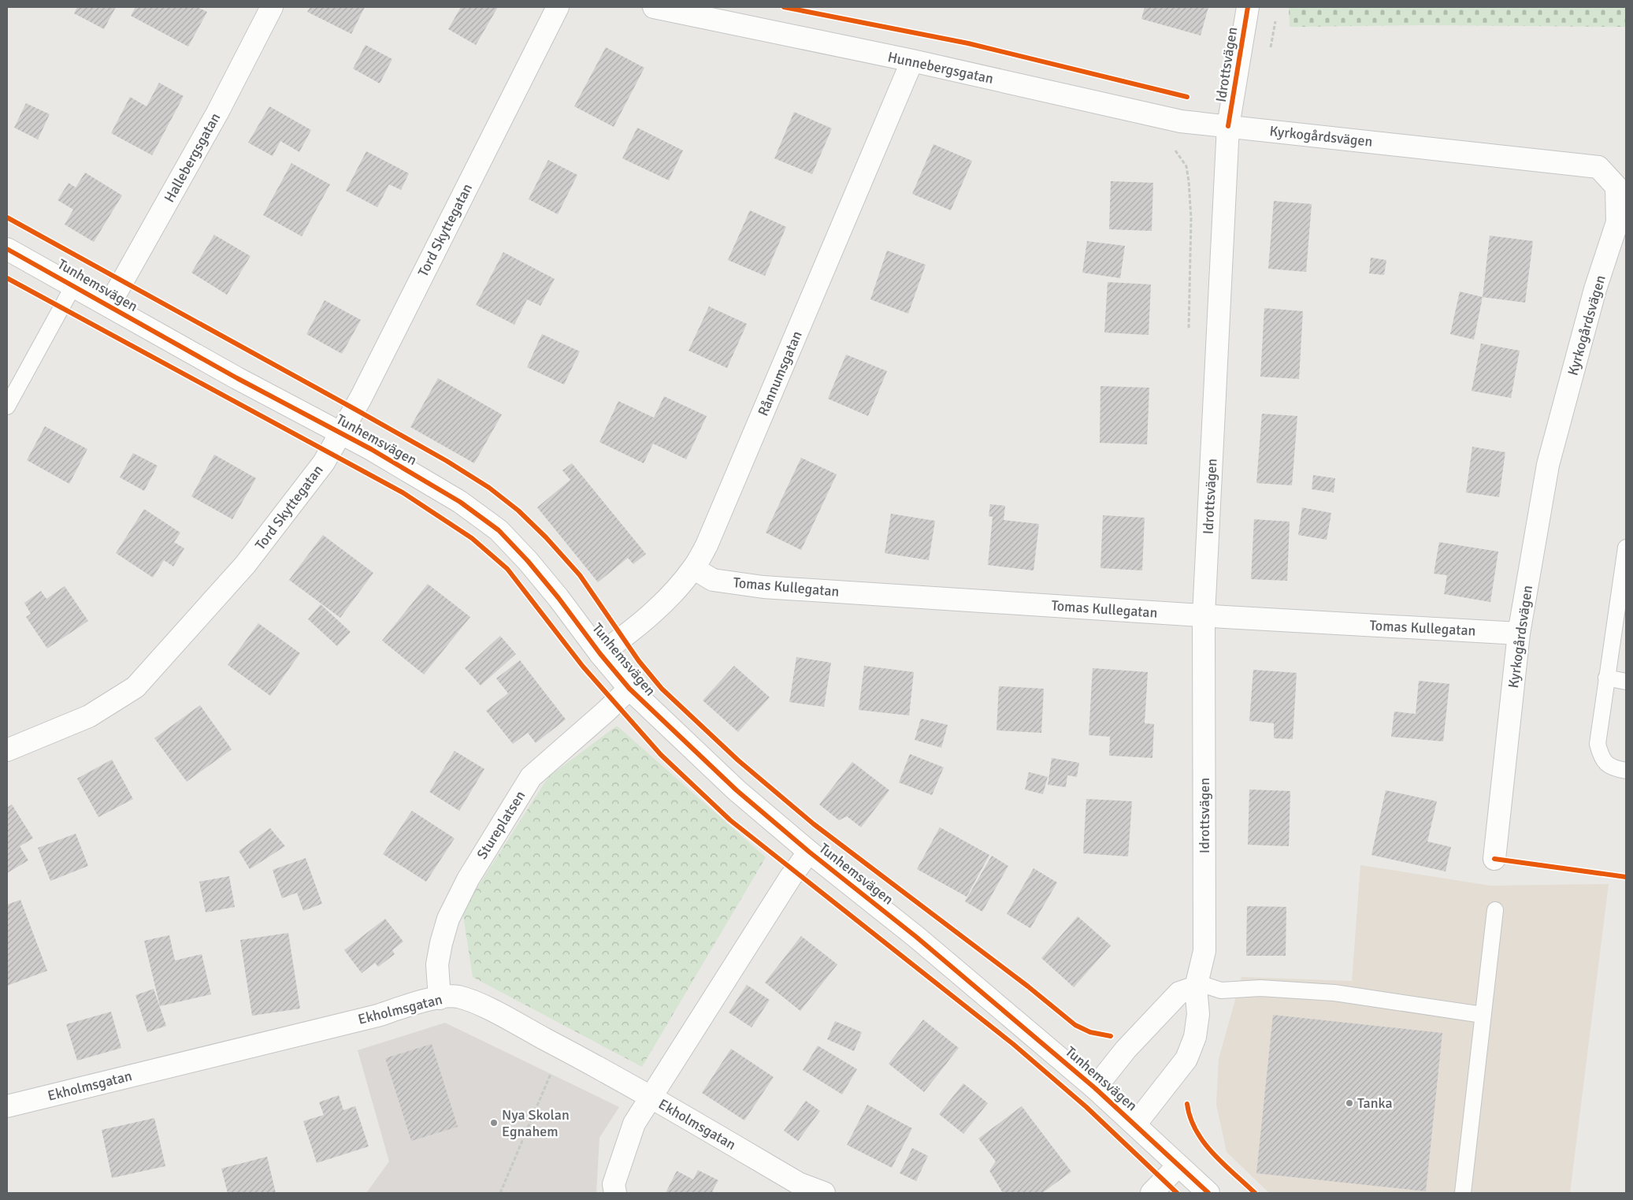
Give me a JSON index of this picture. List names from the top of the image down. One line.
{"streets":{"street":["Idrottsvägen","Hunnebergsgatan","Kyrkogårdsvägen","Hallebergsgatan","Tord Skyttegatan","Tunhemsvägen","Rånnumsgatan","Tomas Kullegatan","Stureplatsen","Ekholmsgatan"]},"crossings":[["Idrottsvägen","Hunnebergsgatan"],["Idrottsvägen","Kyrkogårdsvägen"],["Idrottsvägen","Tunhemsvägen"],["Idrottsvägen","Tomas Kullegatan"],["Hunnebergsgatan","Kyrkogårdsvägen"],["Hunnebergsgatan","Rånnumsgatan"],["Kyrkogårdsvägen","Tomas Kullegatan"],["Hallebergsgatan","Tunhemsvägen"],["Tord Skyttegatan","Tunhemsvägen"],["Tunhemsvägen","Rånnumsgatan"],["Tunhemsvägen","Stureplatsen"],["Rånnumsgatan","Tomas Kullegatan"],["Stureplatsen","Ekholmsgatan"]],"places":["Tanka","Nya Skolan Egnahem"]}
